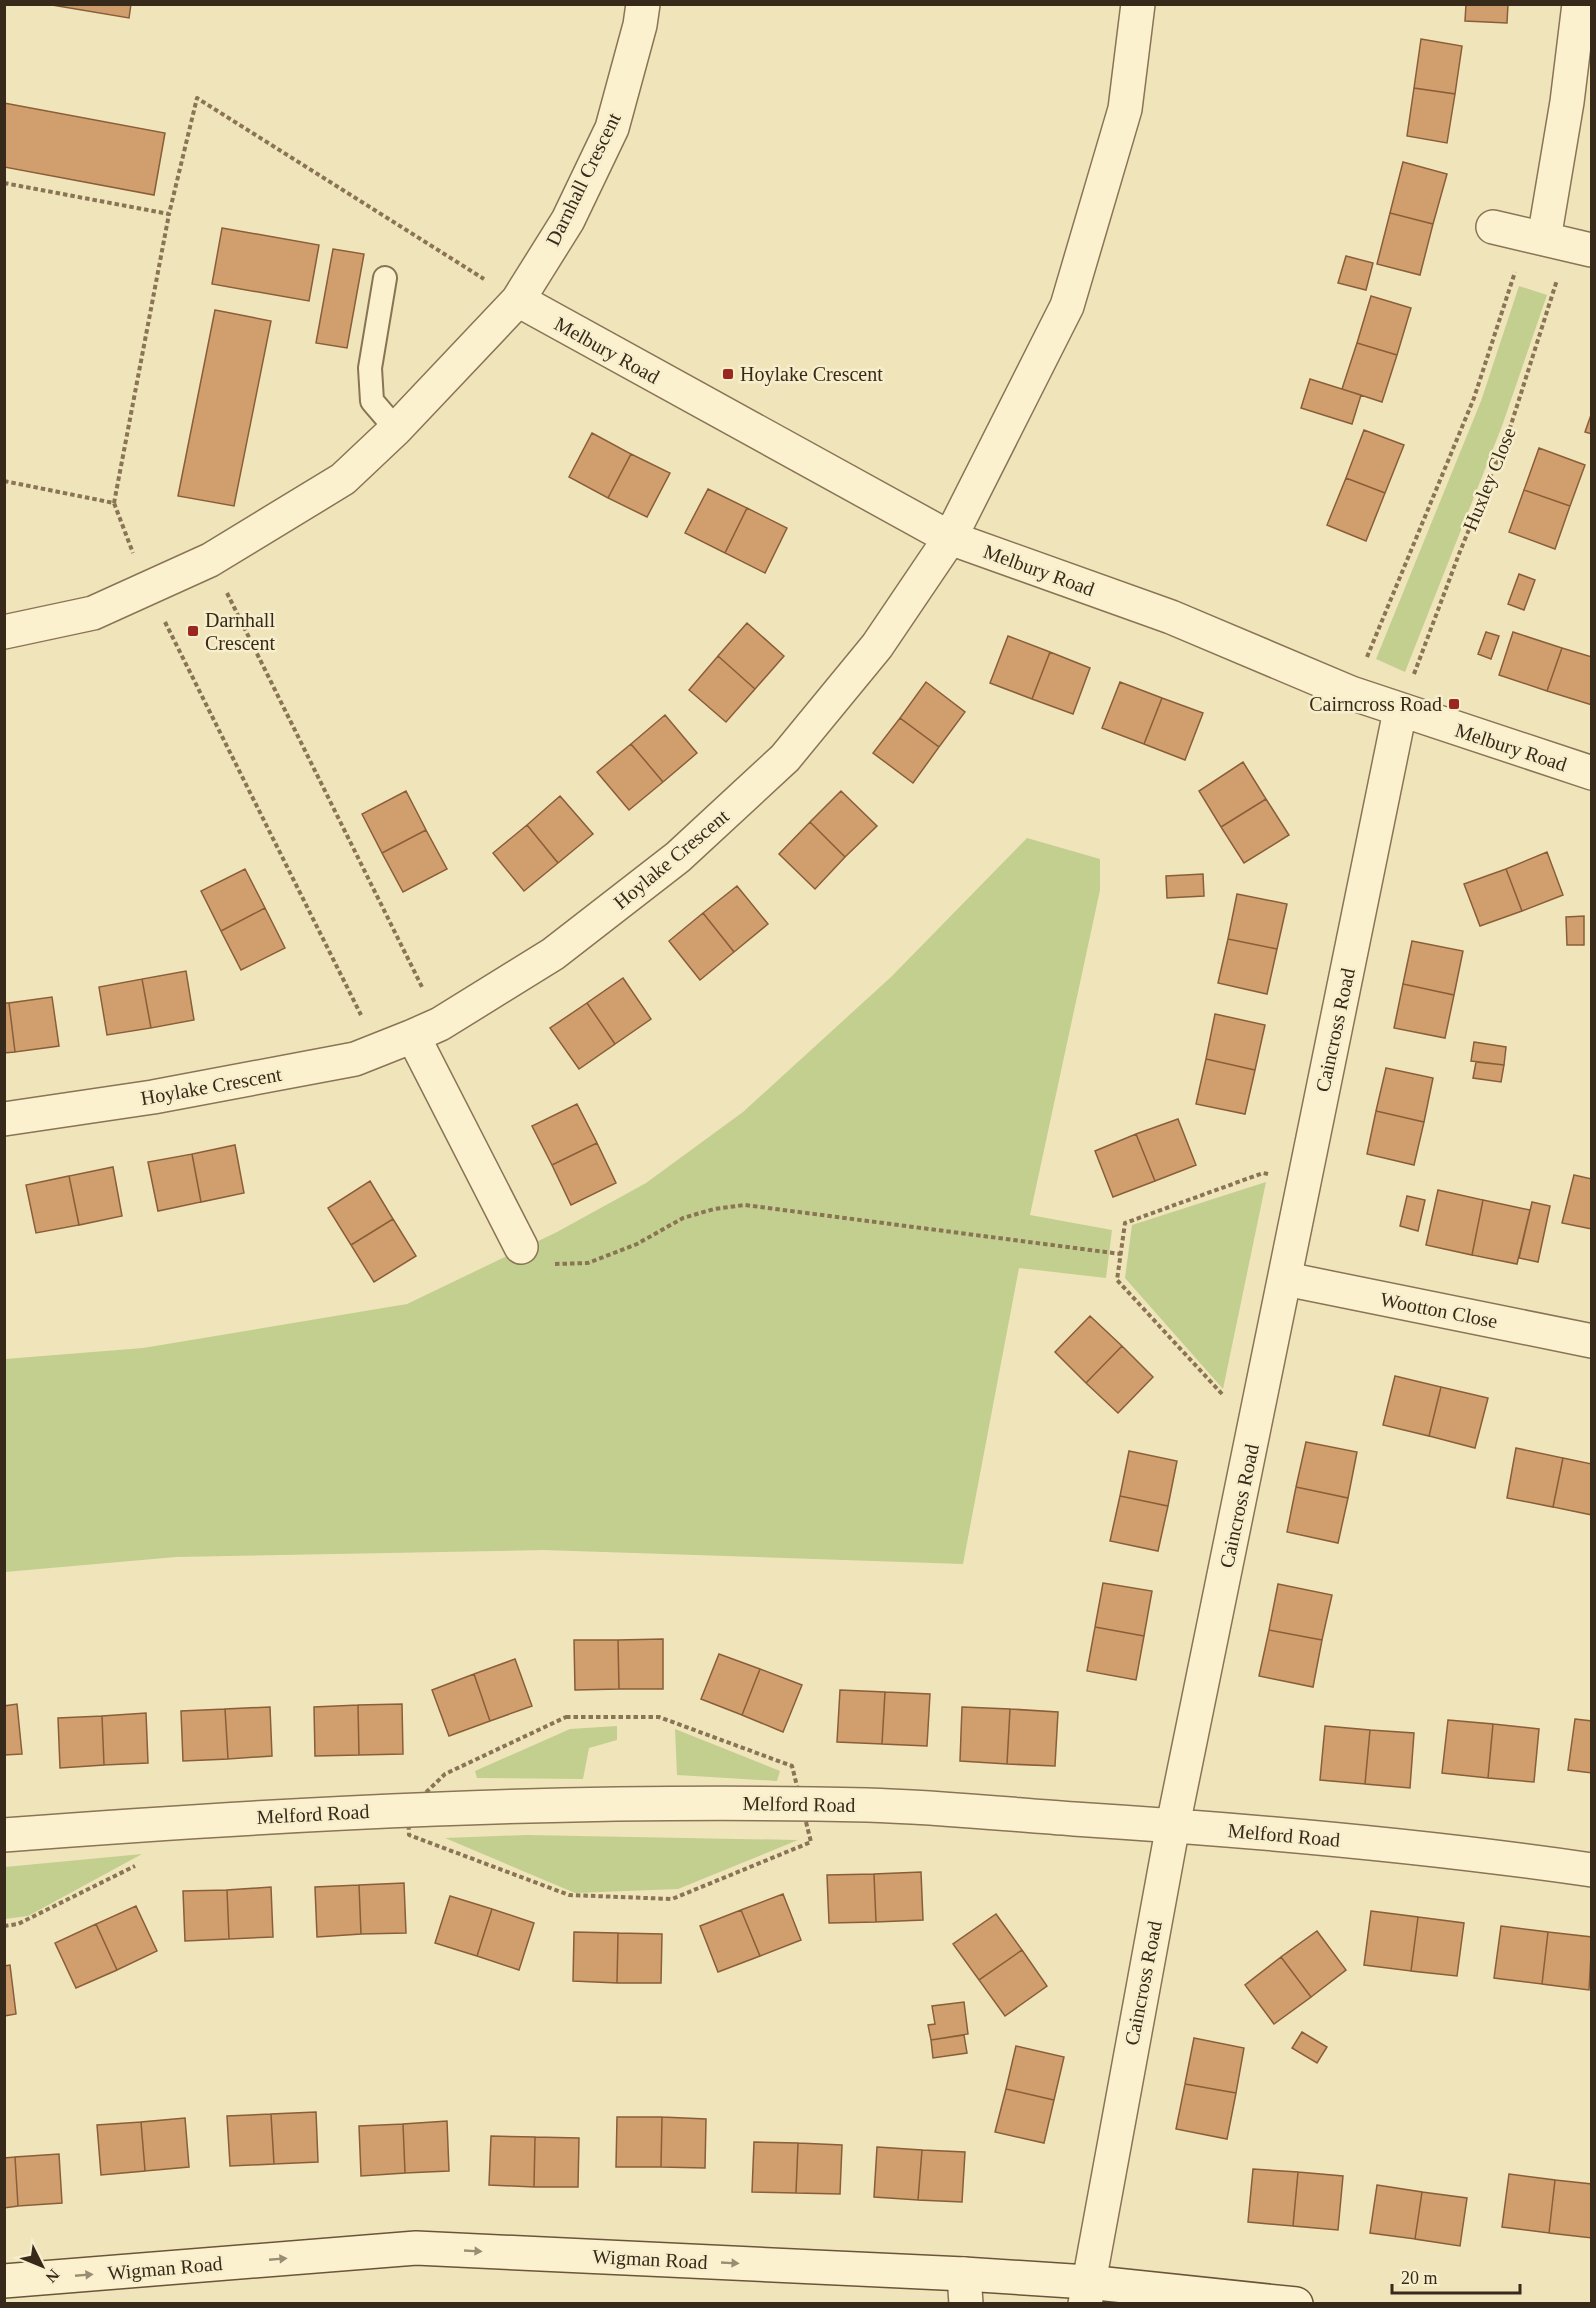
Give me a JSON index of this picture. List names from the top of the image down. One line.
{"streets":{"street":["Darnhall Crescent","Melbury Road","Hoylake Crescent","Caincross Road","Wootton Close","Melford Road","Wigman Road"],"path":["Huxley Close"]},"crossings":[["Darnhall Crescent","Melbury Road"],["Melbury Road","Huxley Close"],["Melbury Road","Hoylake Crescent"],["Melbury Road","Caincross Road"],["Huxley Close","Caincross Road"],["Caincross Road","Wootton Close"],["Caincross Road","Melford Road"],["Caincross Road","Wigman Road"]],"one_way":["Wigman Road"],"places":{"transit":["Hoylake Crescent","Darnhall Crescent","Cairncross Road"]},"scale_bar":"20 m","north":"bottom right"}
